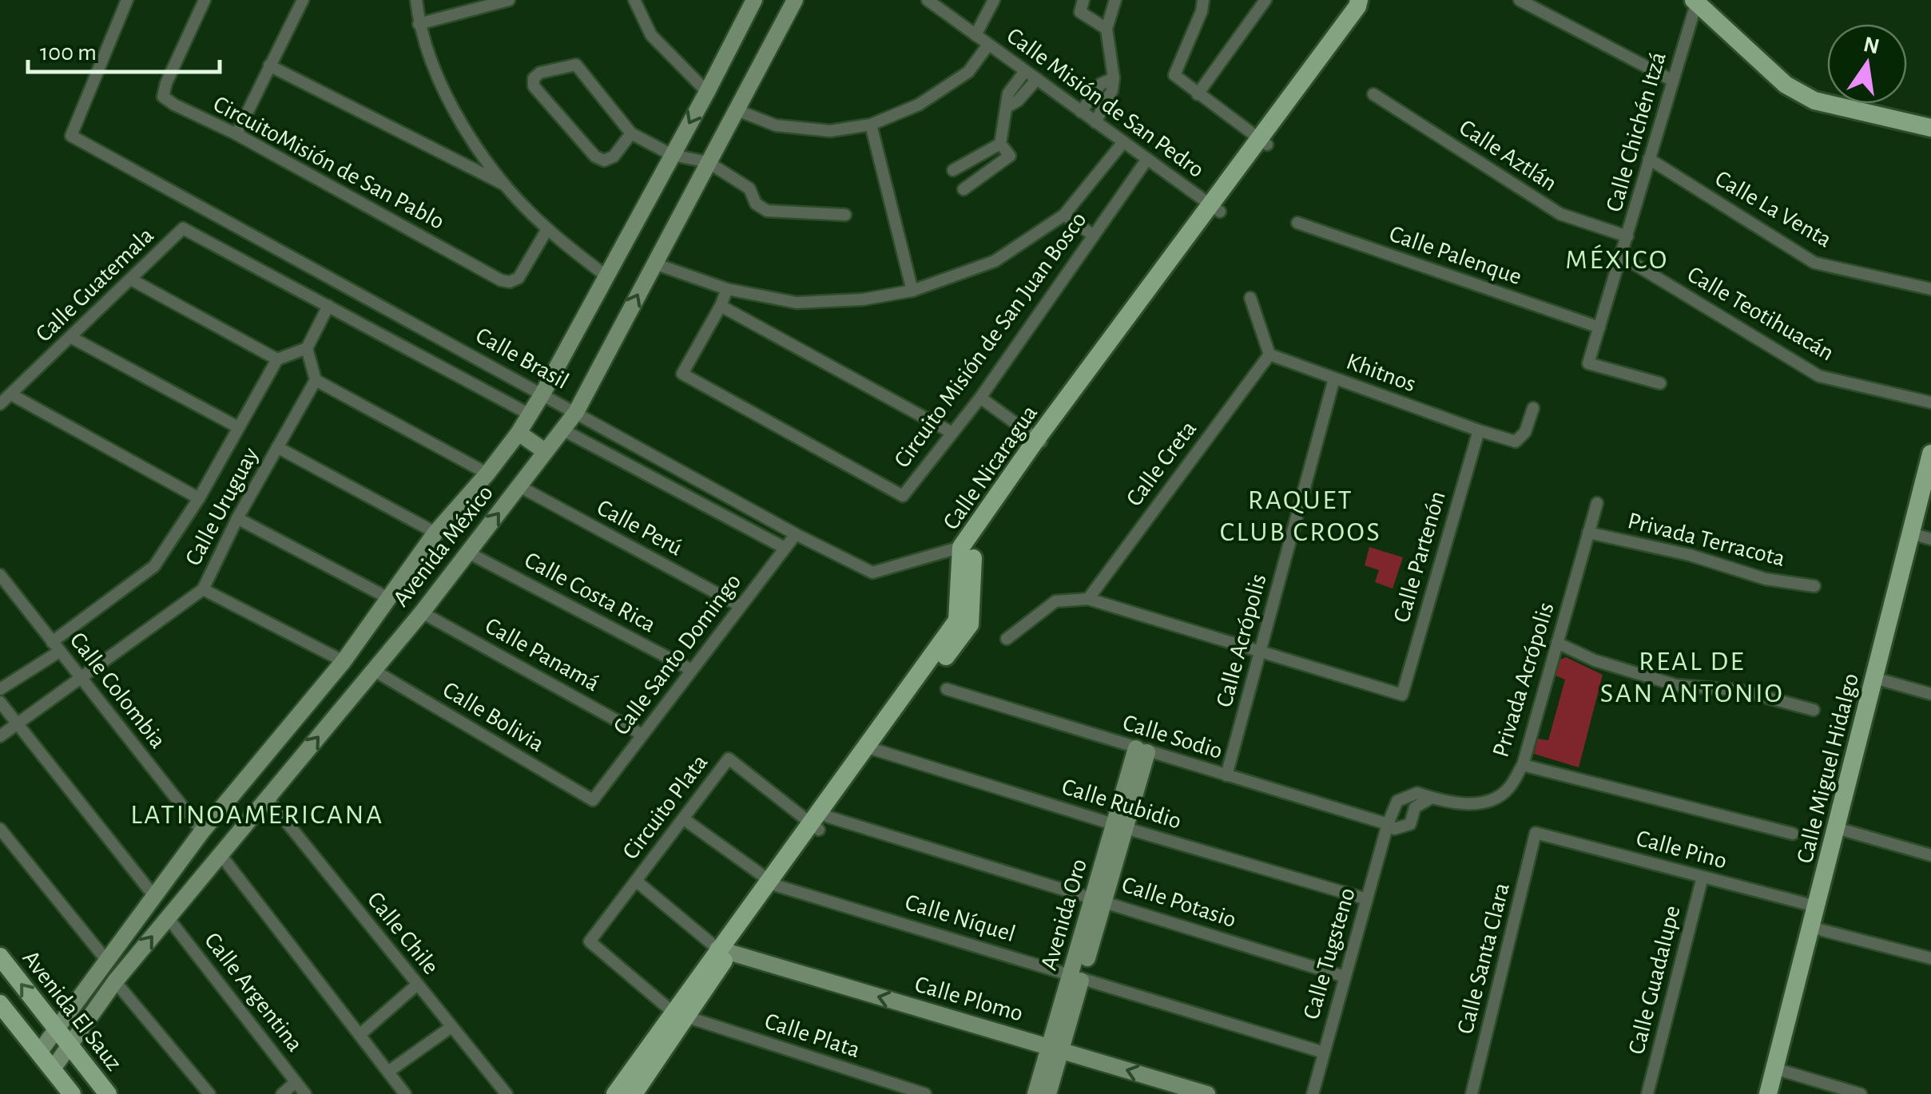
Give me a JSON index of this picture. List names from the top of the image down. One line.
{"streets":{"main road":["Calle Nicaragua","Calle Miguel Hidalgo","Avenida El Sauz"],"street":["Calle Misión de San Pedro","Calle Chichén Itzá","Calle Aztlán","CircuitoMisión de San Pablo","Calle La Venta","Calle Palenque","Calle Guatemala","Calle Teotihuacán","Circuito Misión de San Juan Bosco","Calle Brasil","Khitnos","Calle Creta","Calle Uruguay","Calle Perú","Privada Terracota","Avenida México","Calle Partenón","Calle Costa Rica","Calle Acrópolis","Calle Panamá","Calle Santo Domingo","Privada Acrópolis","Calle Colombia","Calle Bolivia","Calle Sodio","Calle Rubidio","Circuito Plata","Calle Pino","Calle Potasio","Avenida Oro","Calle Níquel","Calle Chile","Calle Tugsteno","Calle Santa Clara","Calle Guadalupe","Calle Argentina","Calle Plomo","Calle Plata"]},"crossings":[["Calle Misión de San Pedro","Circuito Misión de San Juan Bosco"],["Calle Misión de San Pedro","Calle Nicaragua"],["Calle Chichén Itzá","Calle Aztlán"],["Calle Chichén Itzá","Calle La Venta"],["Calle Chichén Itzá","Calle Palenque"],["Calle Chichén Itzá","Calle Teotihuacán"],["Calle Brasil","Calle Nicaragua"],["Calle Brasil","Avenida México"],["Calle Brasil","Calle Santo Domingo"],["Khitnos","Calle Creta"],["Khitnos","Calle Partenón"],["Khitnos","Calle Acrópolis"],["Calle Nicaragua","Calle Rubidio"],["Calle Nicaragua","Circuito Plata"],["Calle Nicaragua","Calle Potasio"],["Calle Nicaragua","Calle Níquel"],["Calle Nicaragua","Calle Plomo"],["Calle Nicaragua","Calle Plata"],["Calle Uruguay","Calle Colombia"],["Calle Perú","Avenida México"],["Calle Perú","Calle Santo Domingo"],["Privada Terracota","Privada Acrópolis"],["Avenida México","Calle Costa Rica"],["Avenida México","Calle Panamá"],["Avenida México","Calle Colombia"],["Avenida México","Calle Bolivia"],["Avenida México","Calle Chile"],["Avenida México","Calle Argentina"],["Avenida México","Avenida El Sauz"],["Calle Partenón","Calle Acrópolis"],["Calle Costa Rica","Calle Santo Domingo"],["Calle Acrópolis","Calle Sodio"],["Calle Panamá","Calle Santo Domingo"],["Calle Santo Domingo","Calle Bolivia"],["Privada Acrópolis","Calle Sodio"],["Privada Acrópolis","Calle Tugsteno"],["Calle Sodio","Avenida Oro"],["Calle Sodio","Calle Tugsteno"],["Calle Miguel Hidalgo","Calle Pino"],["Calle Rubidio","Avenida Oro"],["Calle Rubidio","Calle Tugsteno"],["Circuito Plata","Calle Potasio"],["Circuito Plata","Calle Níquel"],["Circuito Plata","Calle Plomo"],["Circuito Plata","Calle Plata"],["Calle Pino","Calle Santa Clara"],["Calle Pino","Calle Guadalupe"],["Calle Potasio","Avenida Oro"],["Calle Potasio","Calle Tugsteno"],["Avenida Oro","Calle Níquel"],["Avenida Oro","Calle Plomo"],["Calle Níquel","Calle Tugsteno"]],"one_way":["Calle Plomo"],"districts":["MÉXICO","RAQUET CLUB CROOS","REAL DE SAN ANTONIO","LATINOAMERICANA"],"scale_bar":"100 m","north":"top"}
